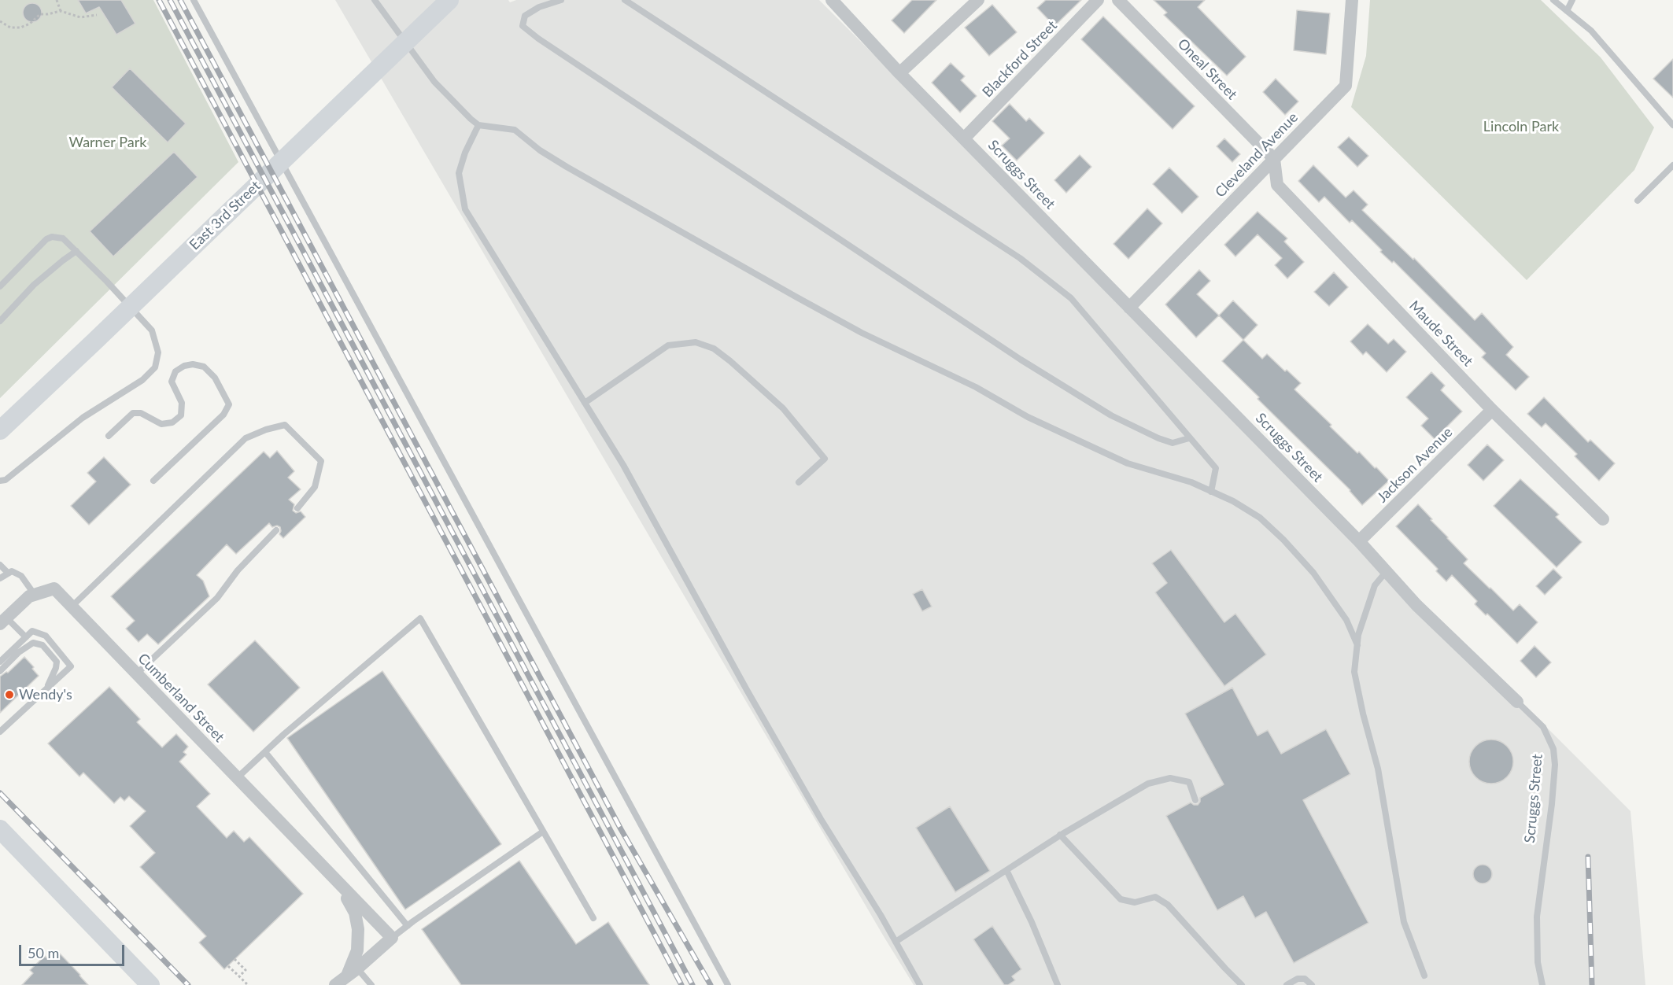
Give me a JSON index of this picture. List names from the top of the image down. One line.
{"streets":{"main road":["East 3rd Street"],"street":["Blackford Street","Oneal Street","Cleveland Avenue","Scruggs Street","Maude Street","Jackson Avenue","Cumberland Street"]},"crossings":[["Blackford Street","Scruggs Street"],["Oneal Street","Cleveland Avenue"],["Oneal Street","Maude Street"],["Cleveland Avenue","Scruggs Street"],["Cleveland Avenue","Maude Street"],["Scruggs Street","Jackson Avenue"],["Maude Street","Jackson Avenue"]],"parks":["Lincoln Park","Warner Park"],"places":["Wendy's"],"scale_bar":"50 m"}
